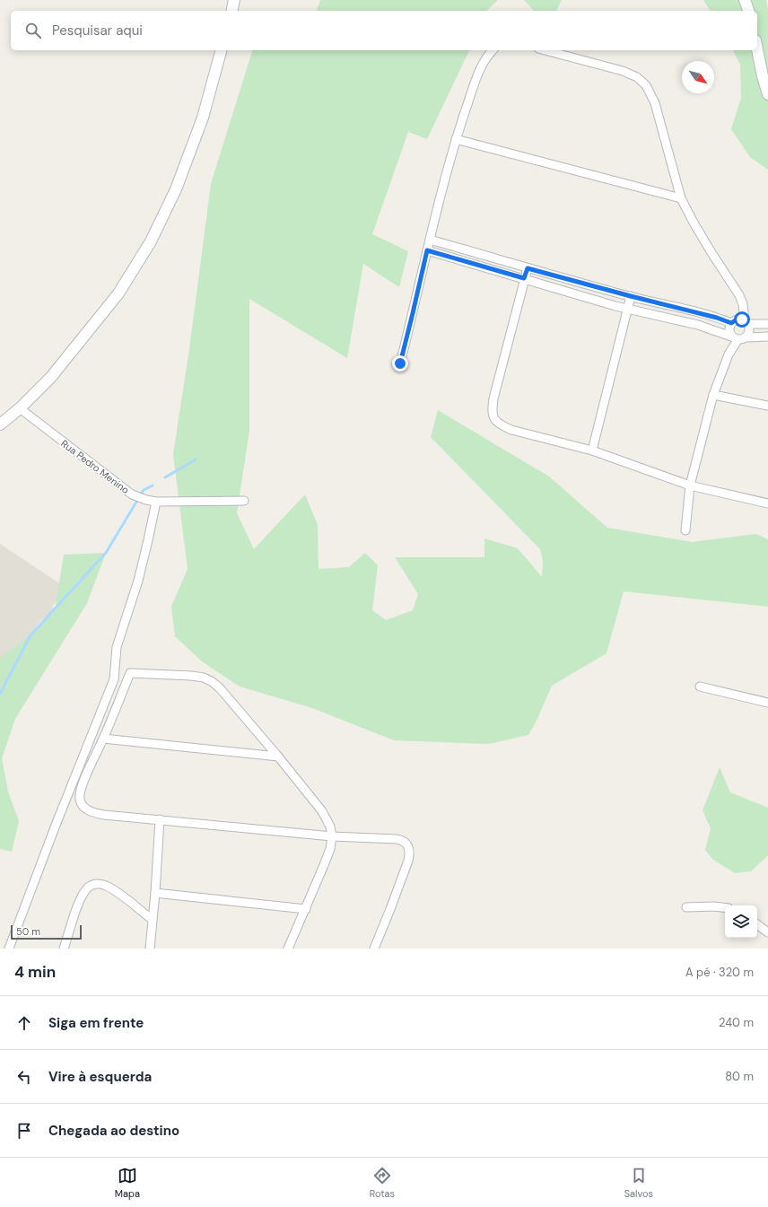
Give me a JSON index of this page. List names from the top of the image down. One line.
{"streets":{"street":["Rua Pedro Menino"]},"scale_bar":"50 m","north":"bottom right","page":{"search":"Pesquisar aqui","scale":"50 m","heading":["4 min","A pé · 320 m"],"list":[["Siga em frente","240 m"],["Vire à esquerda","80 m"],"Chegada ao destino"],"nav":["Mapa","Rotas","Salvos"]}}
